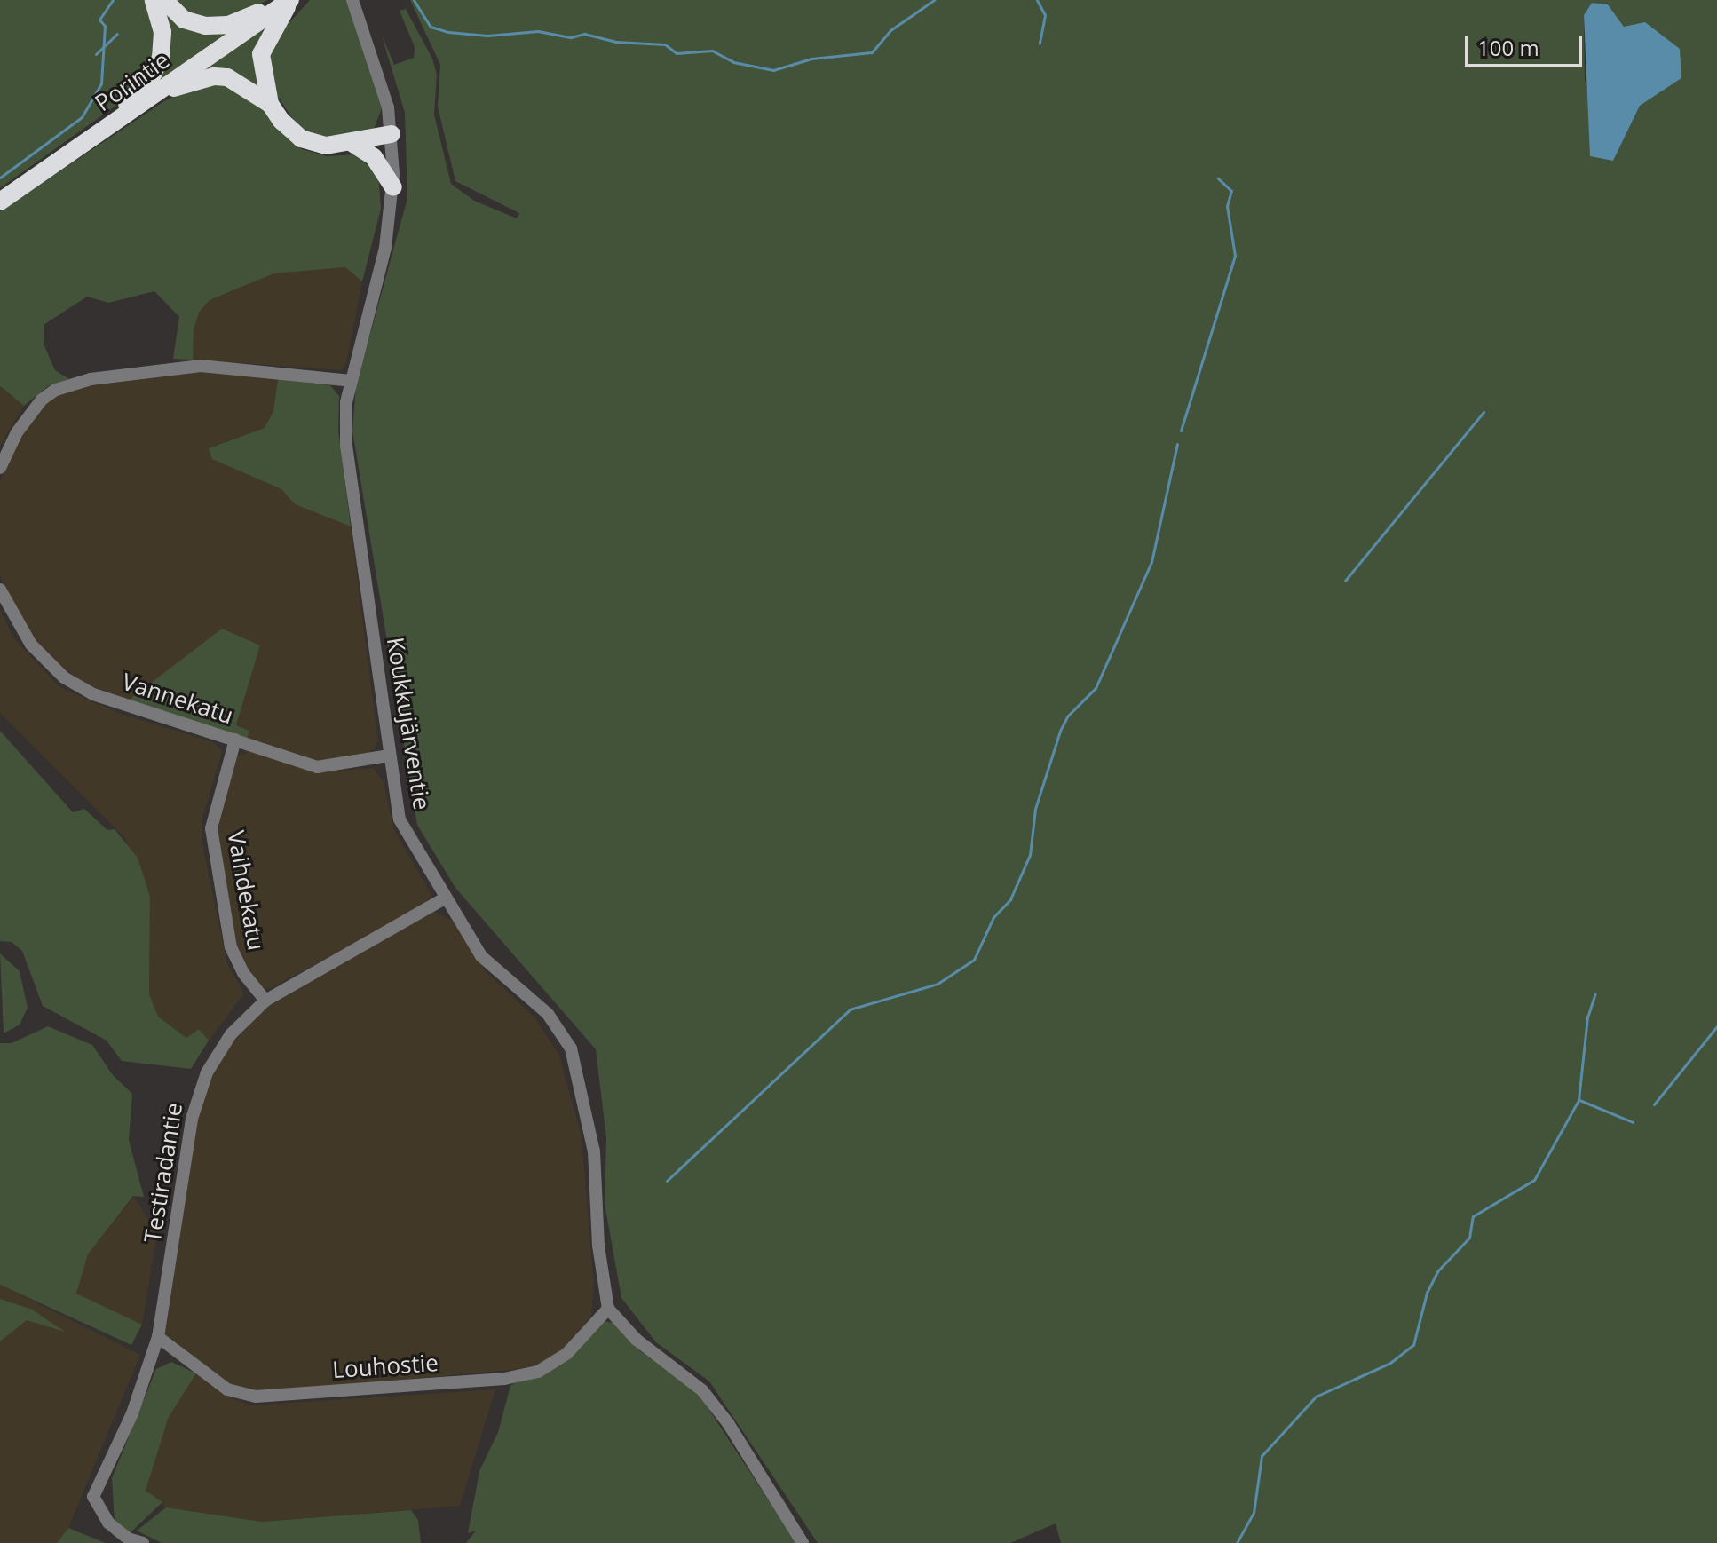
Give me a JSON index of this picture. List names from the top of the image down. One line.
{"streets":{"highway":["Porintie"],"street":["Vannekatu","Koukkujärventie","Vaihdekatu","Testiradantie","Louhostie"]},"crossings":[["Vannekatu","Koukkujärventie"],["Vannekatu","Vaihdekatu"],["Koukkujärventie","Testiradantie"],["Koukkujärventie","Louhostie"],["Vaihdekatu","Testiradantie"],["Testiradantie","Louhostie"]],"scale_bar":"100 m"}
